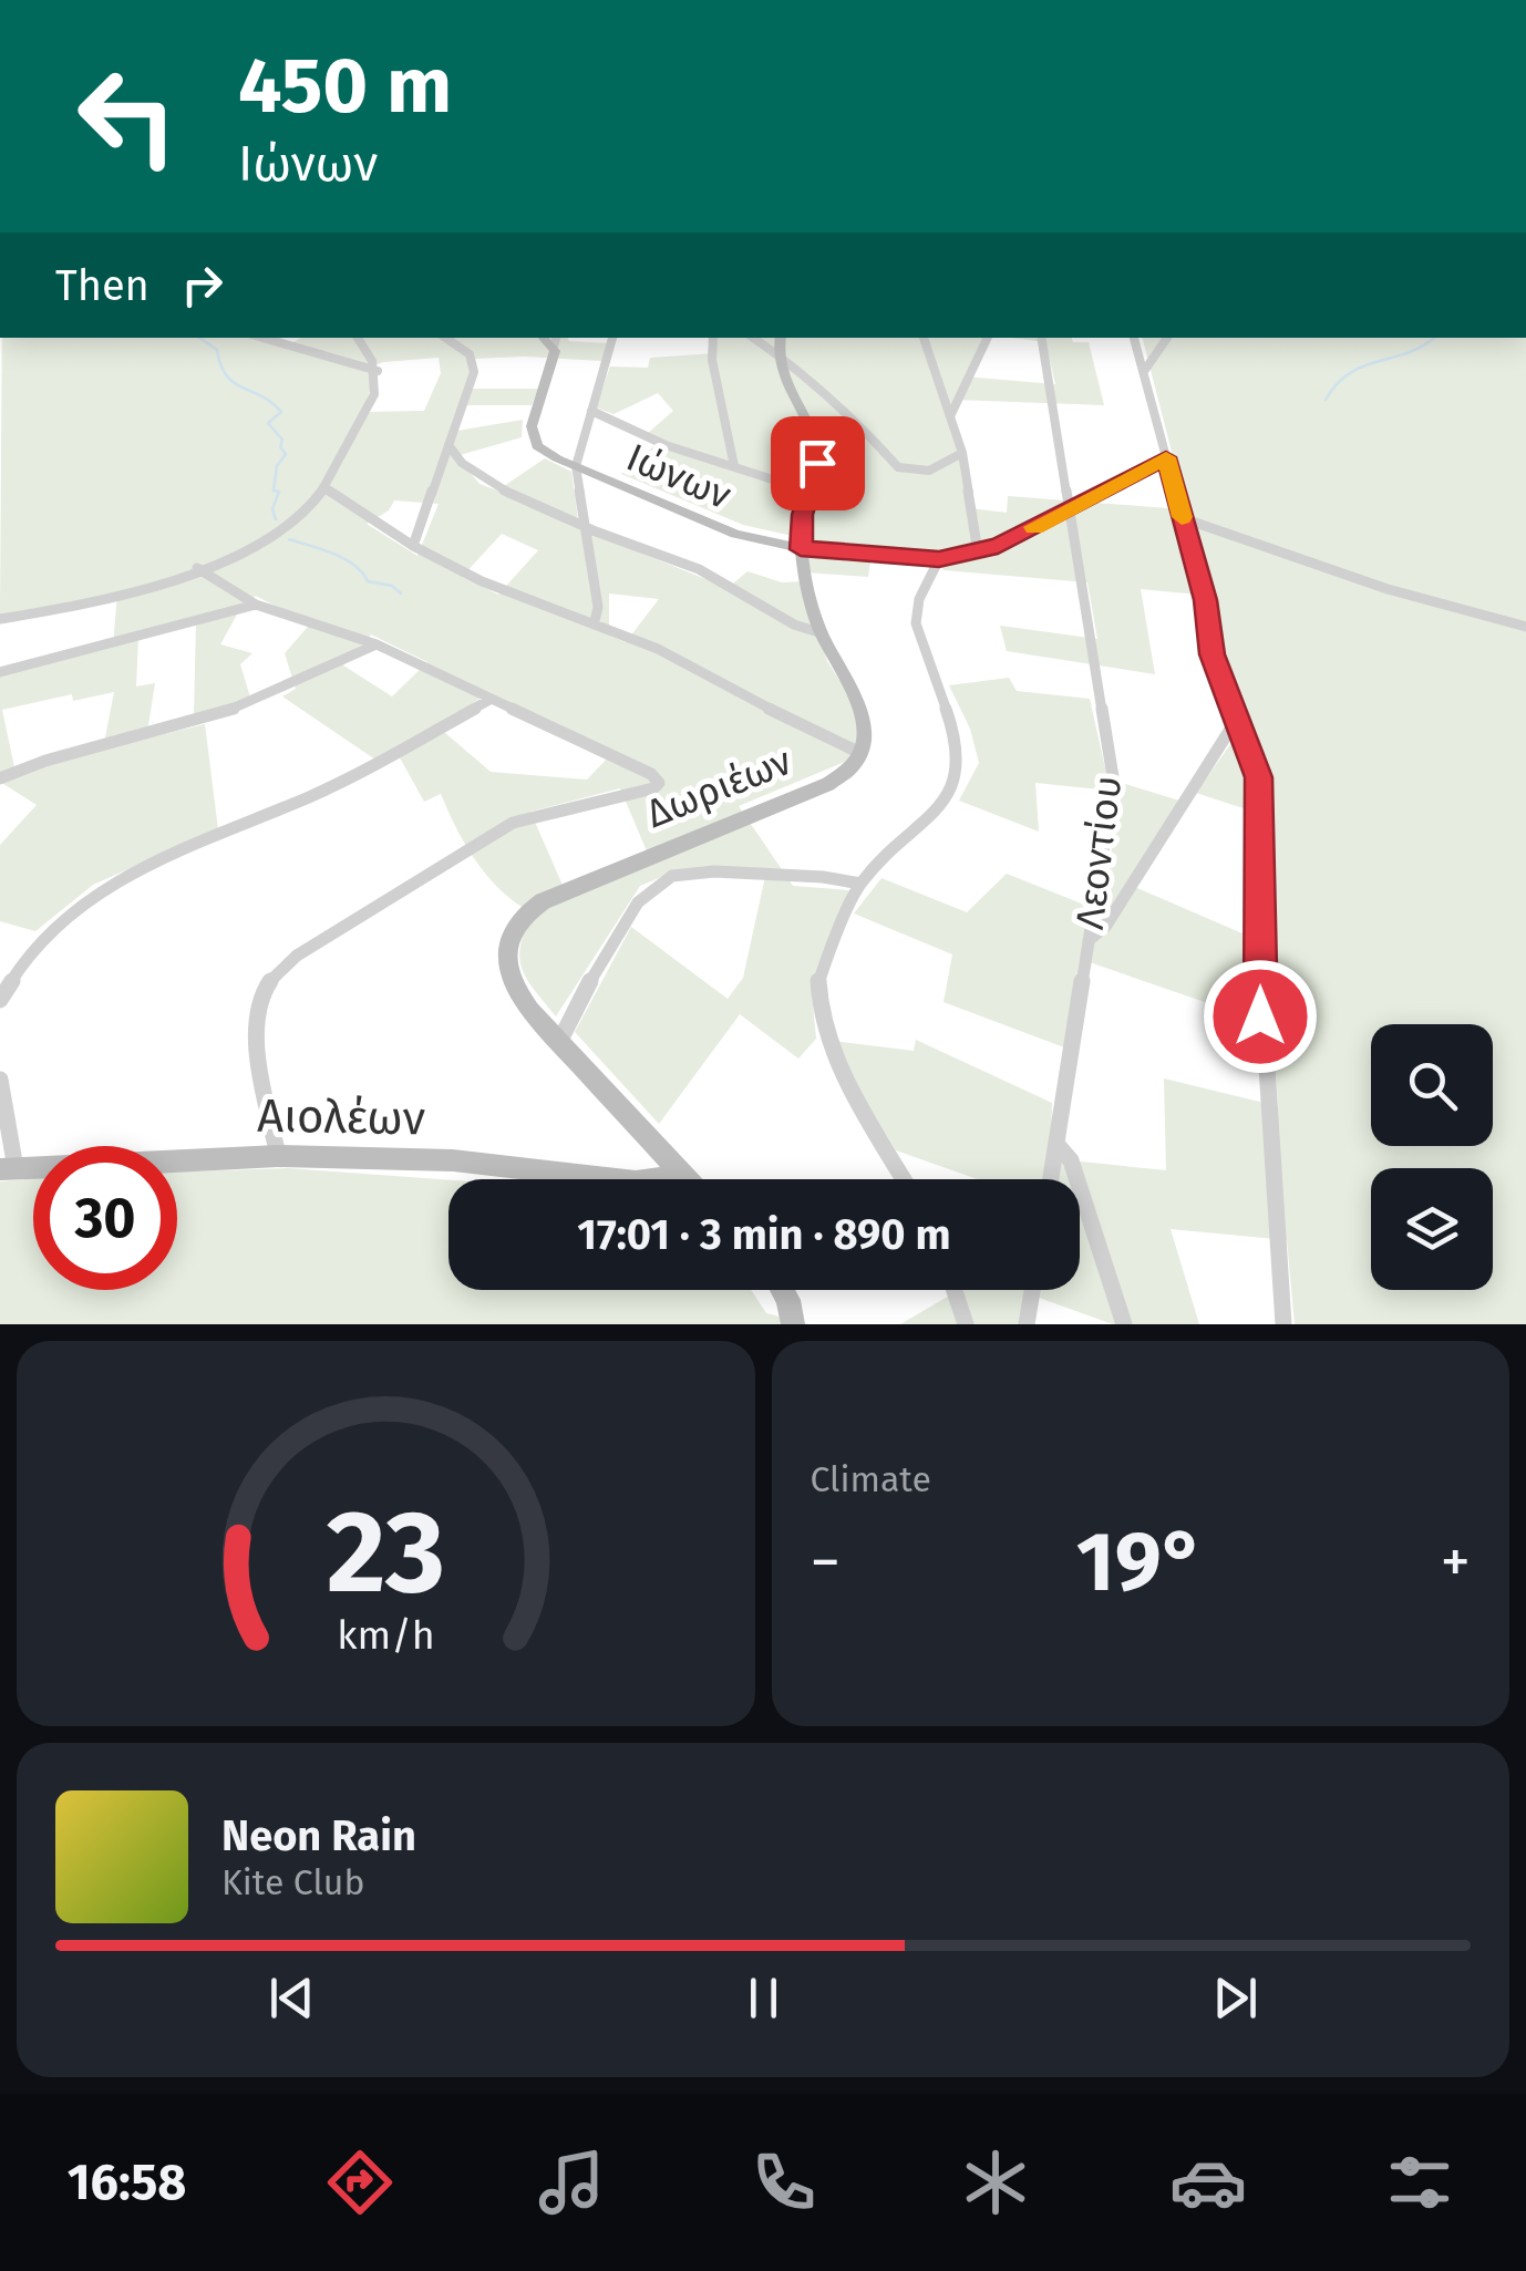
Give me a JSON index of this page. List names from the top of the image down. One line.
{"streets":{"street":["Ιώνων","Δωριέων","Λεοντίου","Αιολέων"]},"crossings":[["Ιώνων","Λεοντίου"],["Δωριέων","Αιολέων"]],"page":{"turn":["450 m","Ιώνων"],"then":"Then","limit":"30","trip":"17:01 · 3 min · 890 m","tile":"Climate","heat":["−","19°","+"],"song":["Neon Rain","Kite Club"],"tabs":"16:58","gauge":["23","km/h"]}}
